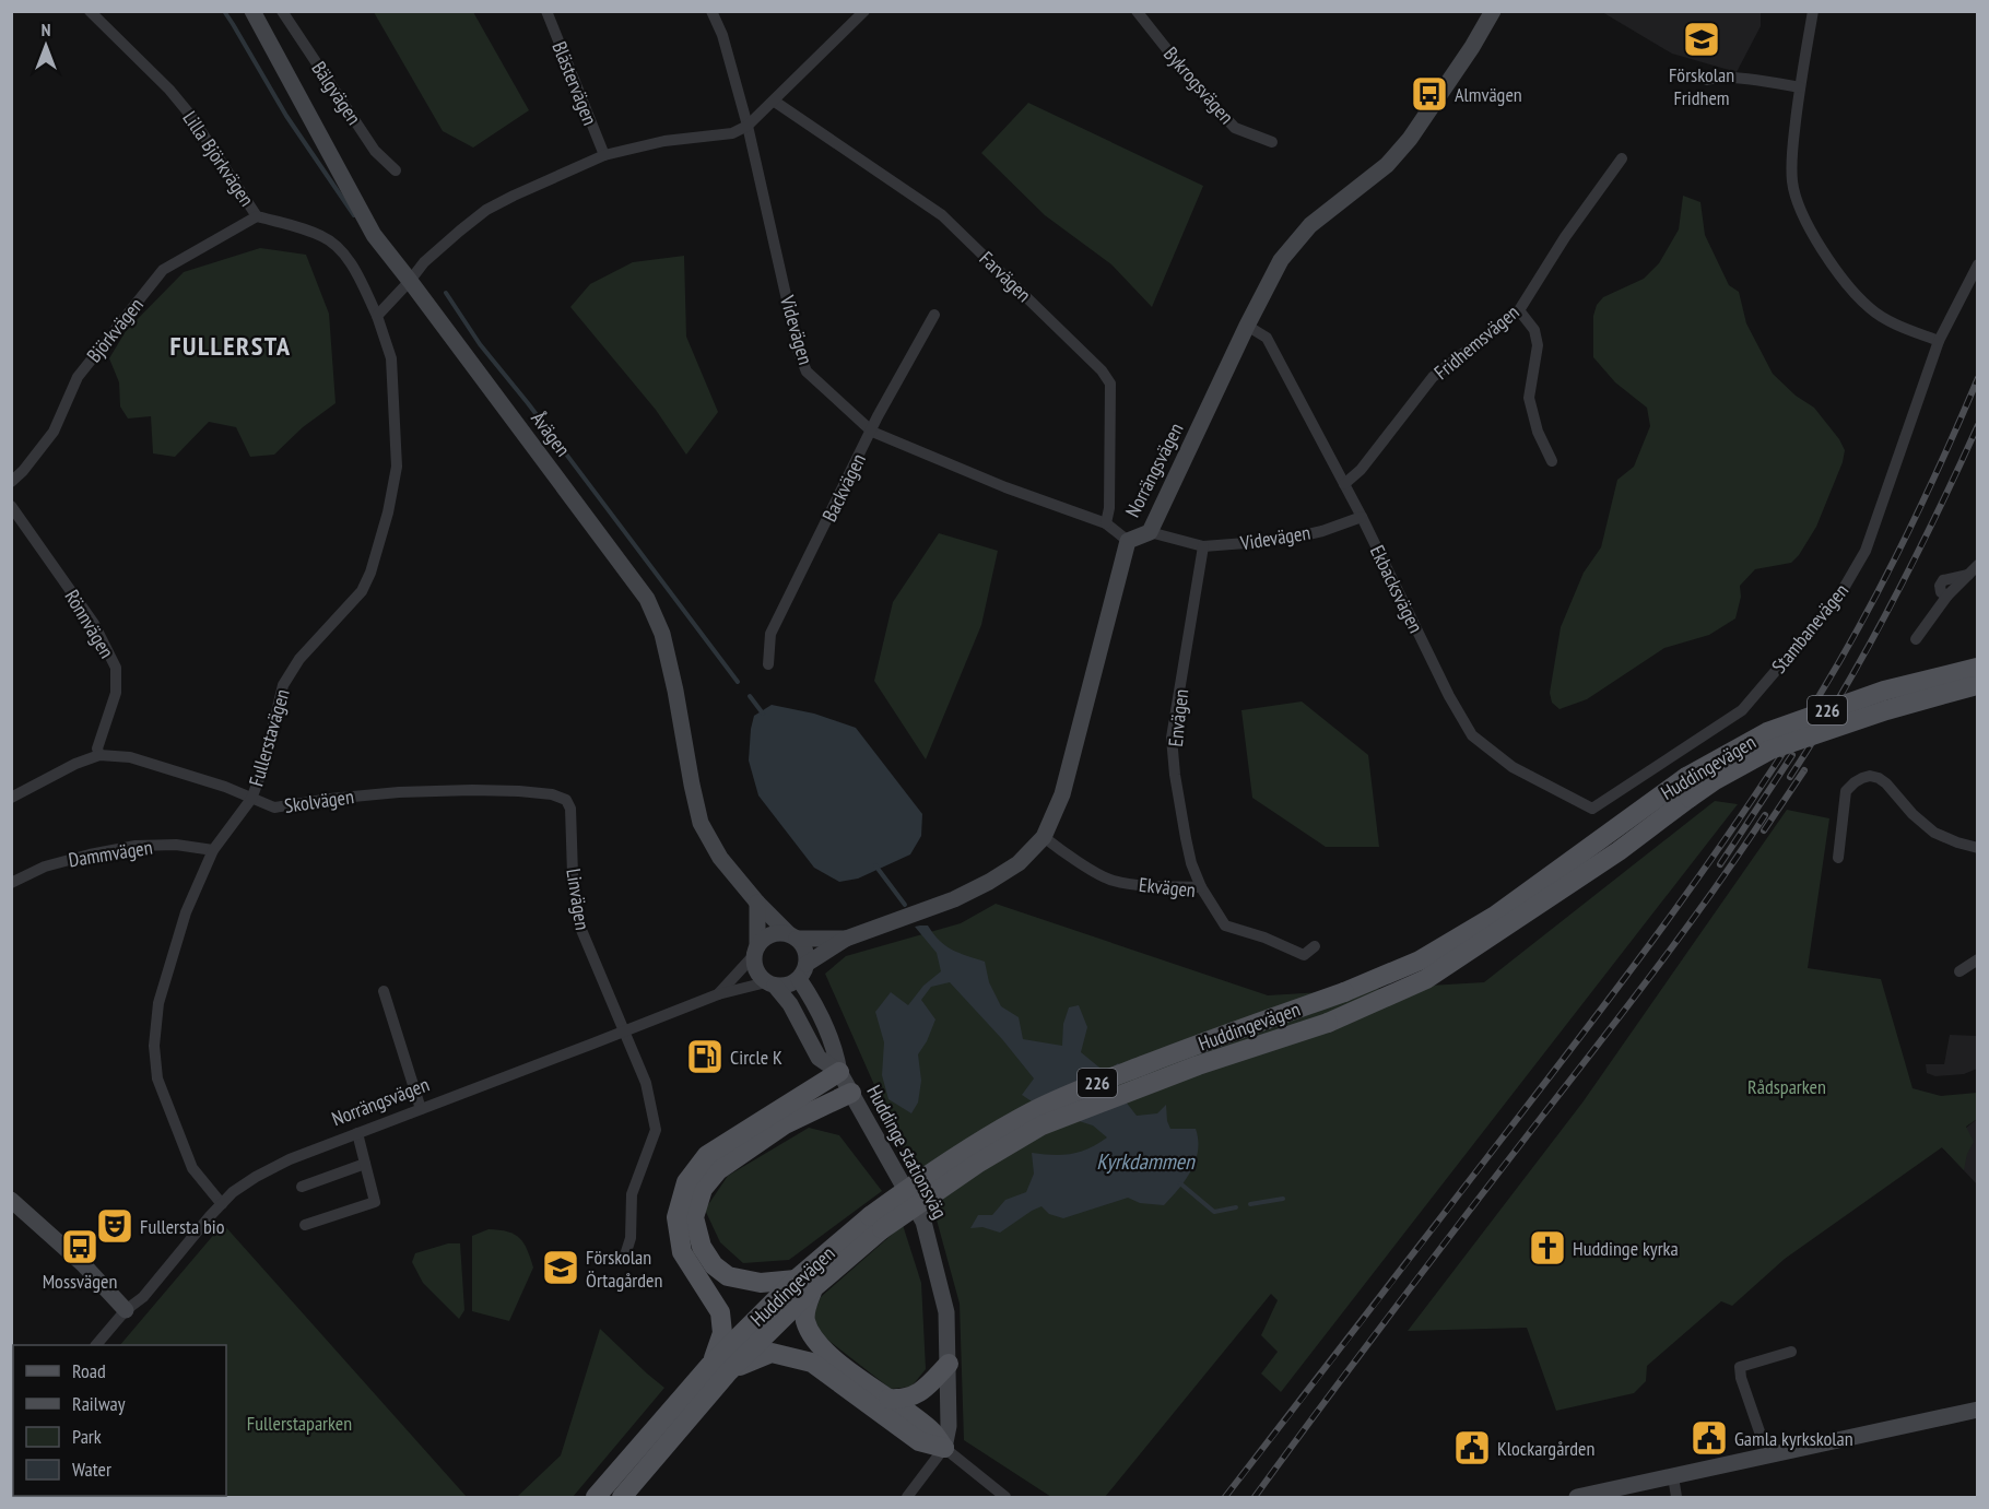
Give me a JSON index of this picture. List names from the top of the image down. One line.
{"streets":{"main road":["226","Huddingevägen"],"street":["Blästervägen","Bykrogsvägen","Bälgvägen","Lilla Björkvägen","Farvägen","Björkvägen","Videvägen","Fridhemsvägen","Åvägen","Norrängsvägen","Backvägen","Ekbacksvägen","Rönnvägen","Stambanevägen","Envägen","Fullerstavägen","Skolvägen","Dammvägen","Ekvägen","Linvägen","Huddinge stationsväg"]},"crossings":[["Lilla Björkvägen","Björkvägen"],["Lilla Björkvägen","Fullerstavägen"],["Farvägen","Videvägen"],["Videvägen","Norrängsvägen"],["Videvägen","Backvägen"],["Videvägen","Ekbacksvägen"],["Videvägen","Envägen"],["Fridhemsvägen","Ekbacksvägen"],["Åvägen","Norrängsvägen"],["Åvägen","Huddinge stationsväg"],["Norrängsvägen","Ekbacksvägen"],["Norrängsvägen","Fullerstavägen"],["Norrängsvägen","Ekvägen"],["Norrängsvägen","Linvägen"],["Norrängsvägen","Huddinge stationsväg"],["Ekbacksvägen","Stambanevägen"],["Rönnvägen","Skolvägen"],["Envägen","Ekvägen"],["Fullerstavägen","Skolvägen"],["Fullerstavägen","Dammvägen"],["Skolvägen","Linvägen"]],"districts":["FULLERSTA"],"water":["Kyrkdammen"],"parks":["Rådsparken","Fullerstaparken"],"places":{"school or university":["Förskolan Fridhem","Förskolan Örtagården"],"bus stop":["Almvägen","Mossvägen"],"fuel station":["Circle K"],"theatre":["Fullersta bio"],"church":["Huddinge kyrka"],"public building":["Gamla kyrkskolan","Klockargården"]},"legend":["Road","Railway","Park","Water"],"north":"top"}
